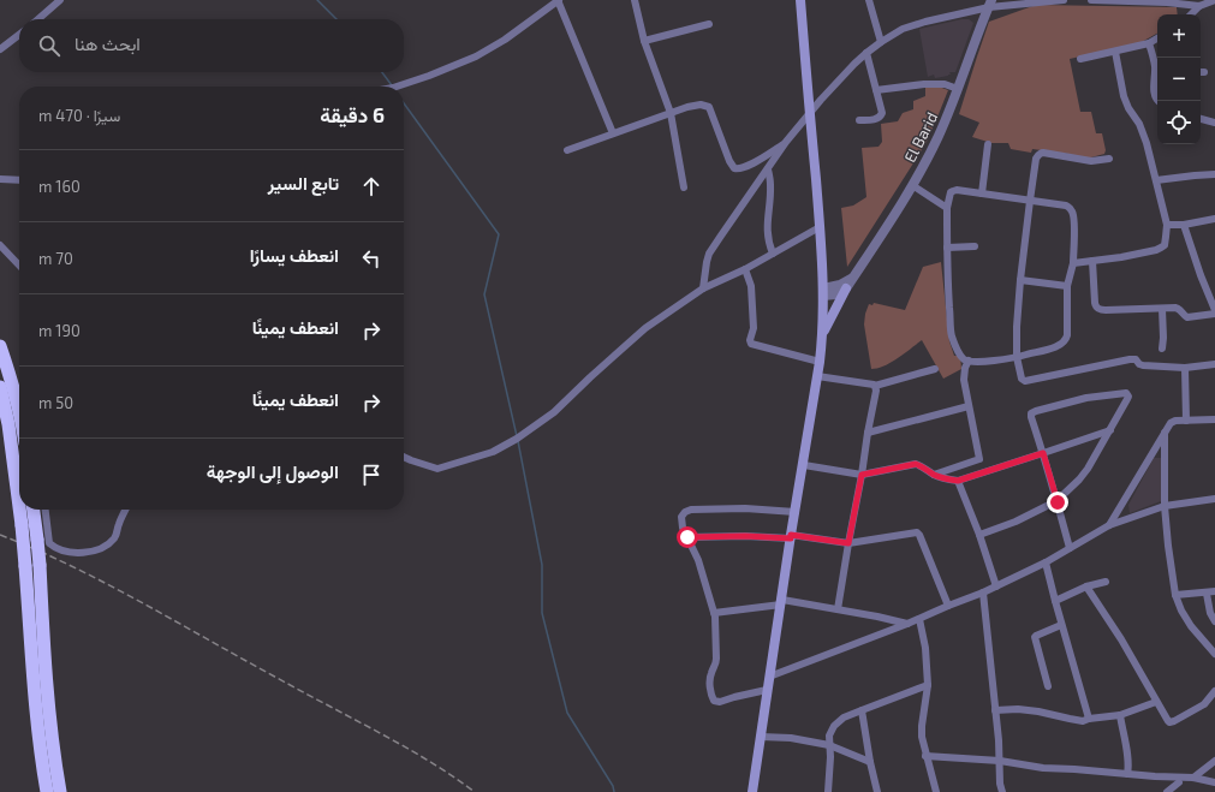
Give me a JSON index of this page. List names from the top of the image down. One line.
{"streets":{"street":["El Barid"]},"page":{"map_buttons":["+","−"],"search":"ابحث هنا","heading":["6 دقيقة","سيرًا · 470 m"],"list":[["تابع السير","160 m"],["انعطف يسارًا","70 m"],["انعطف يمينًا","190 m"],["انعطف يمينًا","50 m"],"الوصول إلى الوجهة"]}}
